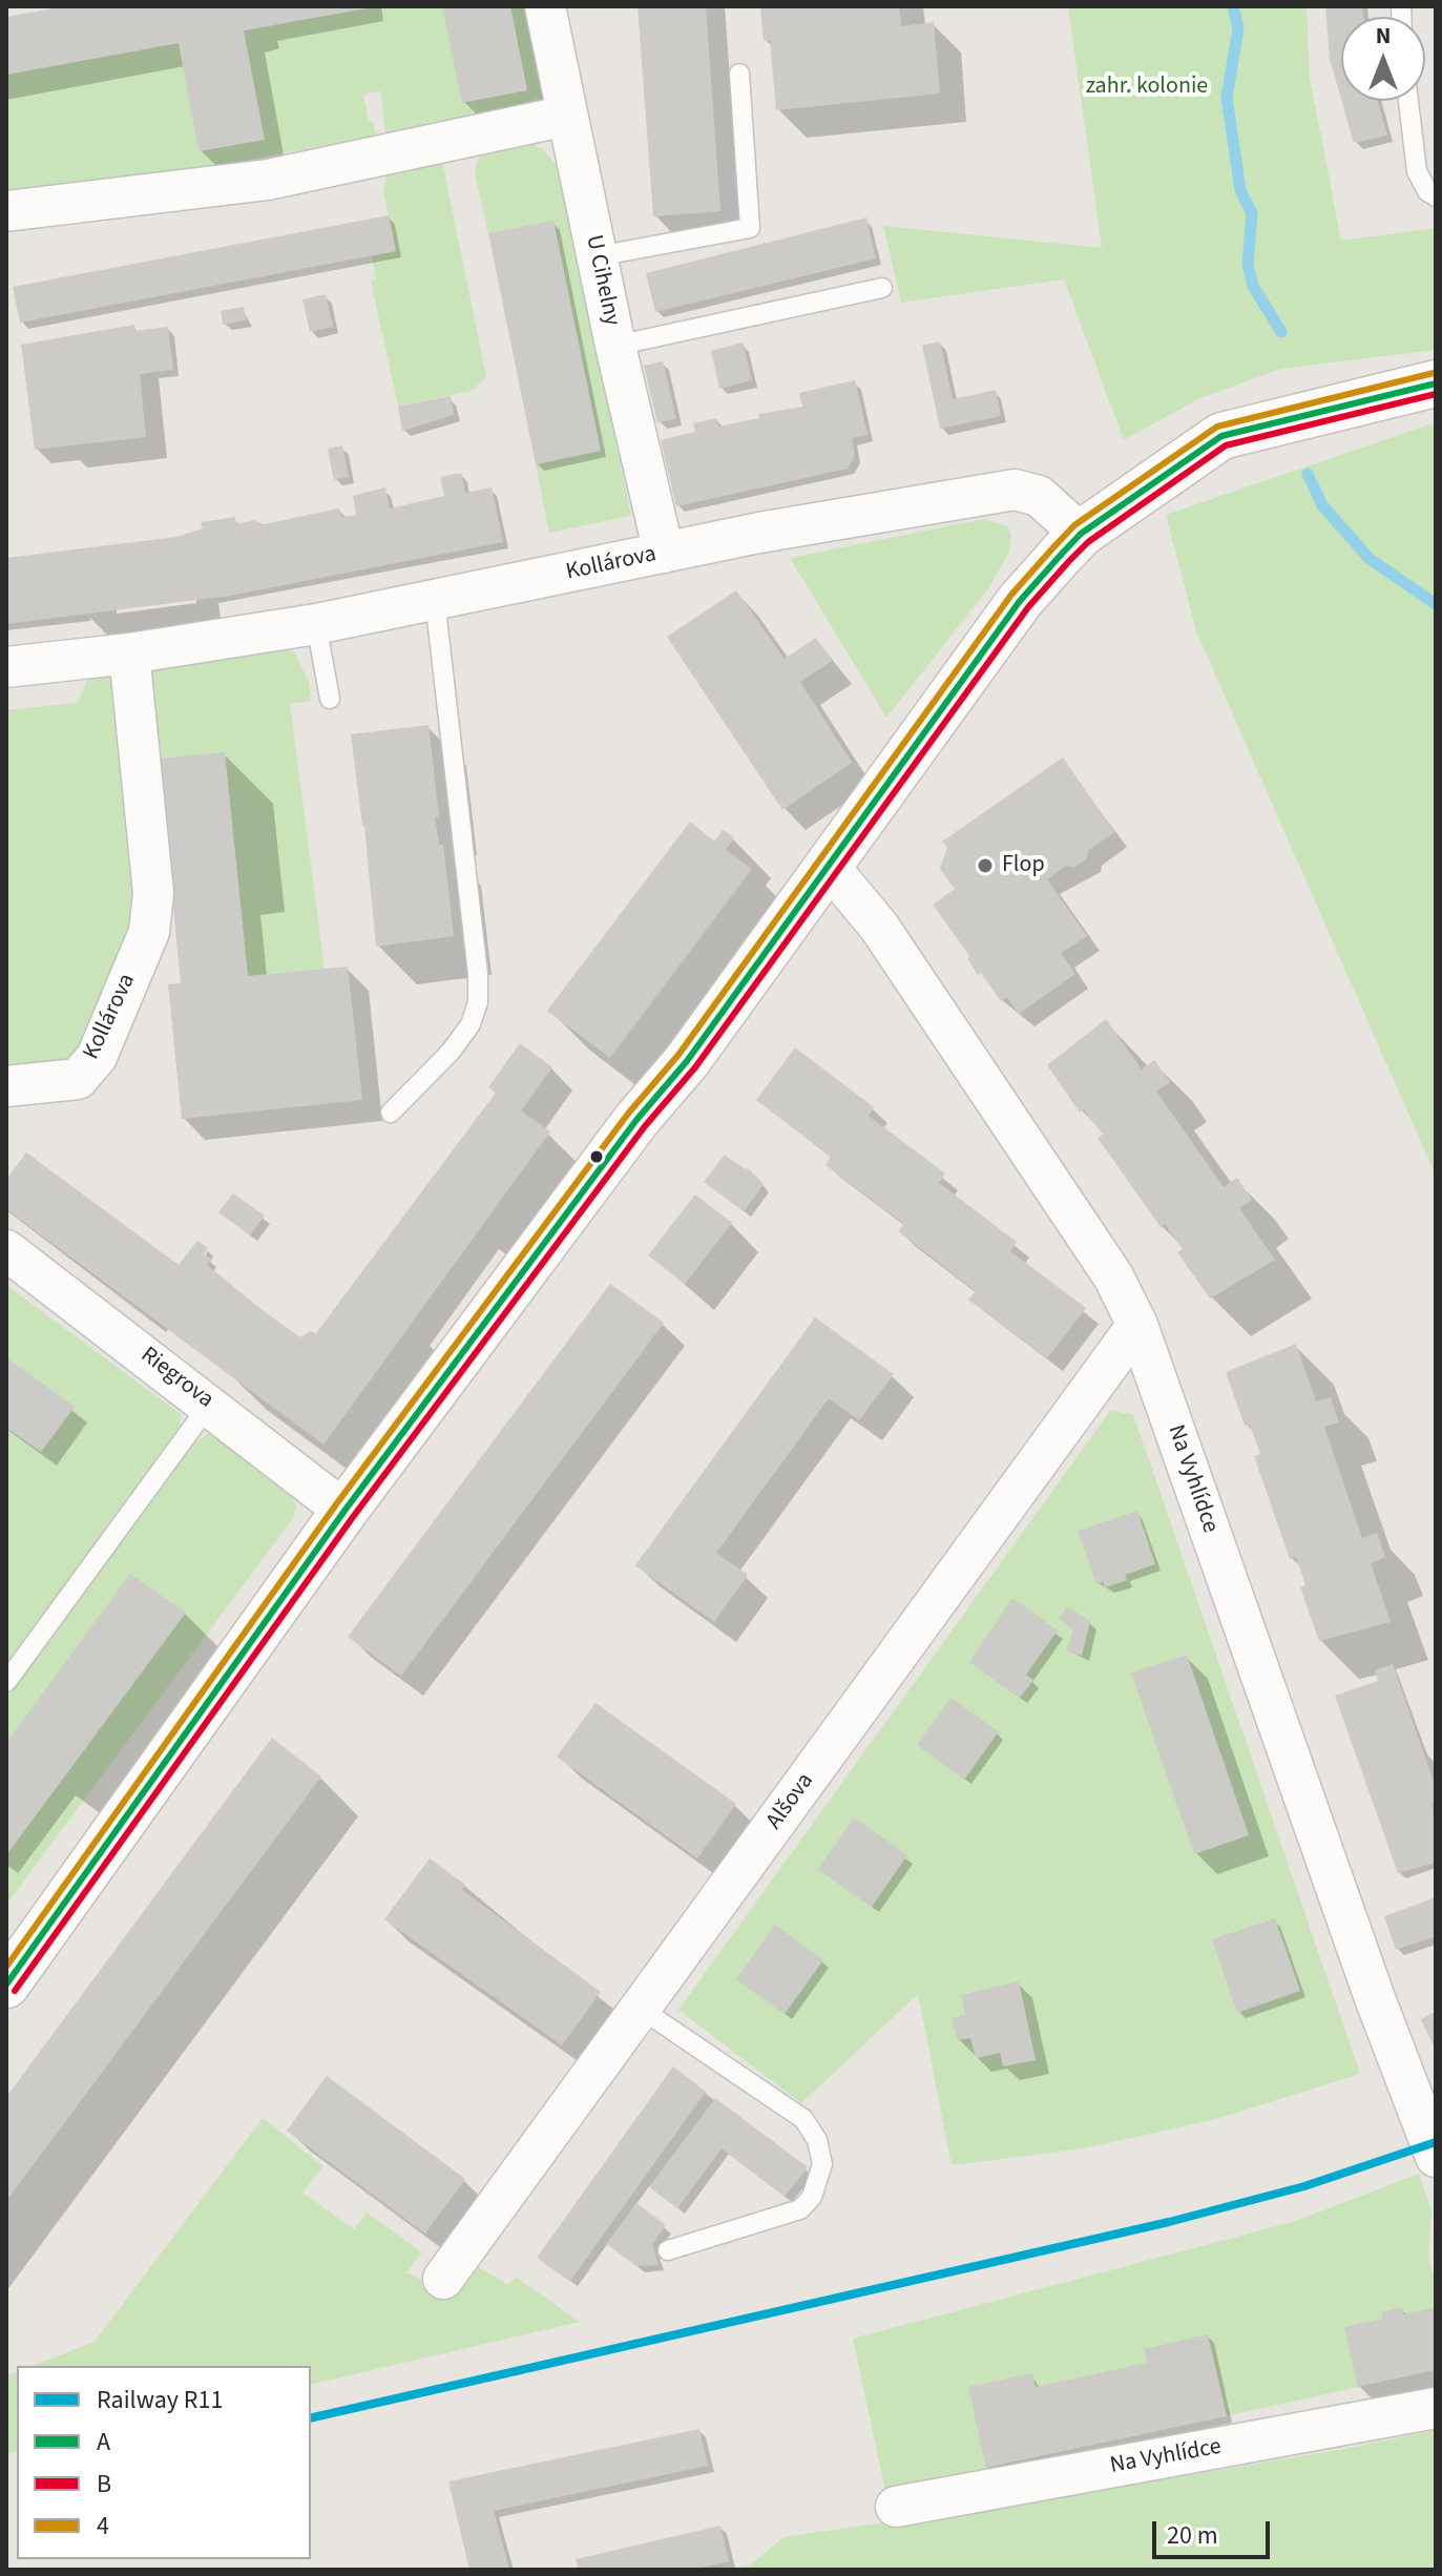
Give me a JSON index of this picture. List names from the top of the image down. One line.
{"streets":{"street":["U Cihelny","Kollárova","Riegrova","Na Vyhlídce","Alšova"]},"crossings":[["U Cihelny","Kollárova"],["Na Vyhlídce","Alšova"]],"parks":["zahr. kolonie"],"places":["Flop"],"lines":["transit line 4","transit line A","transit line B","rail line R11"],"legend":["Railway R11","A","B","4"],"scale_bar":"20 m","north":"top"}
